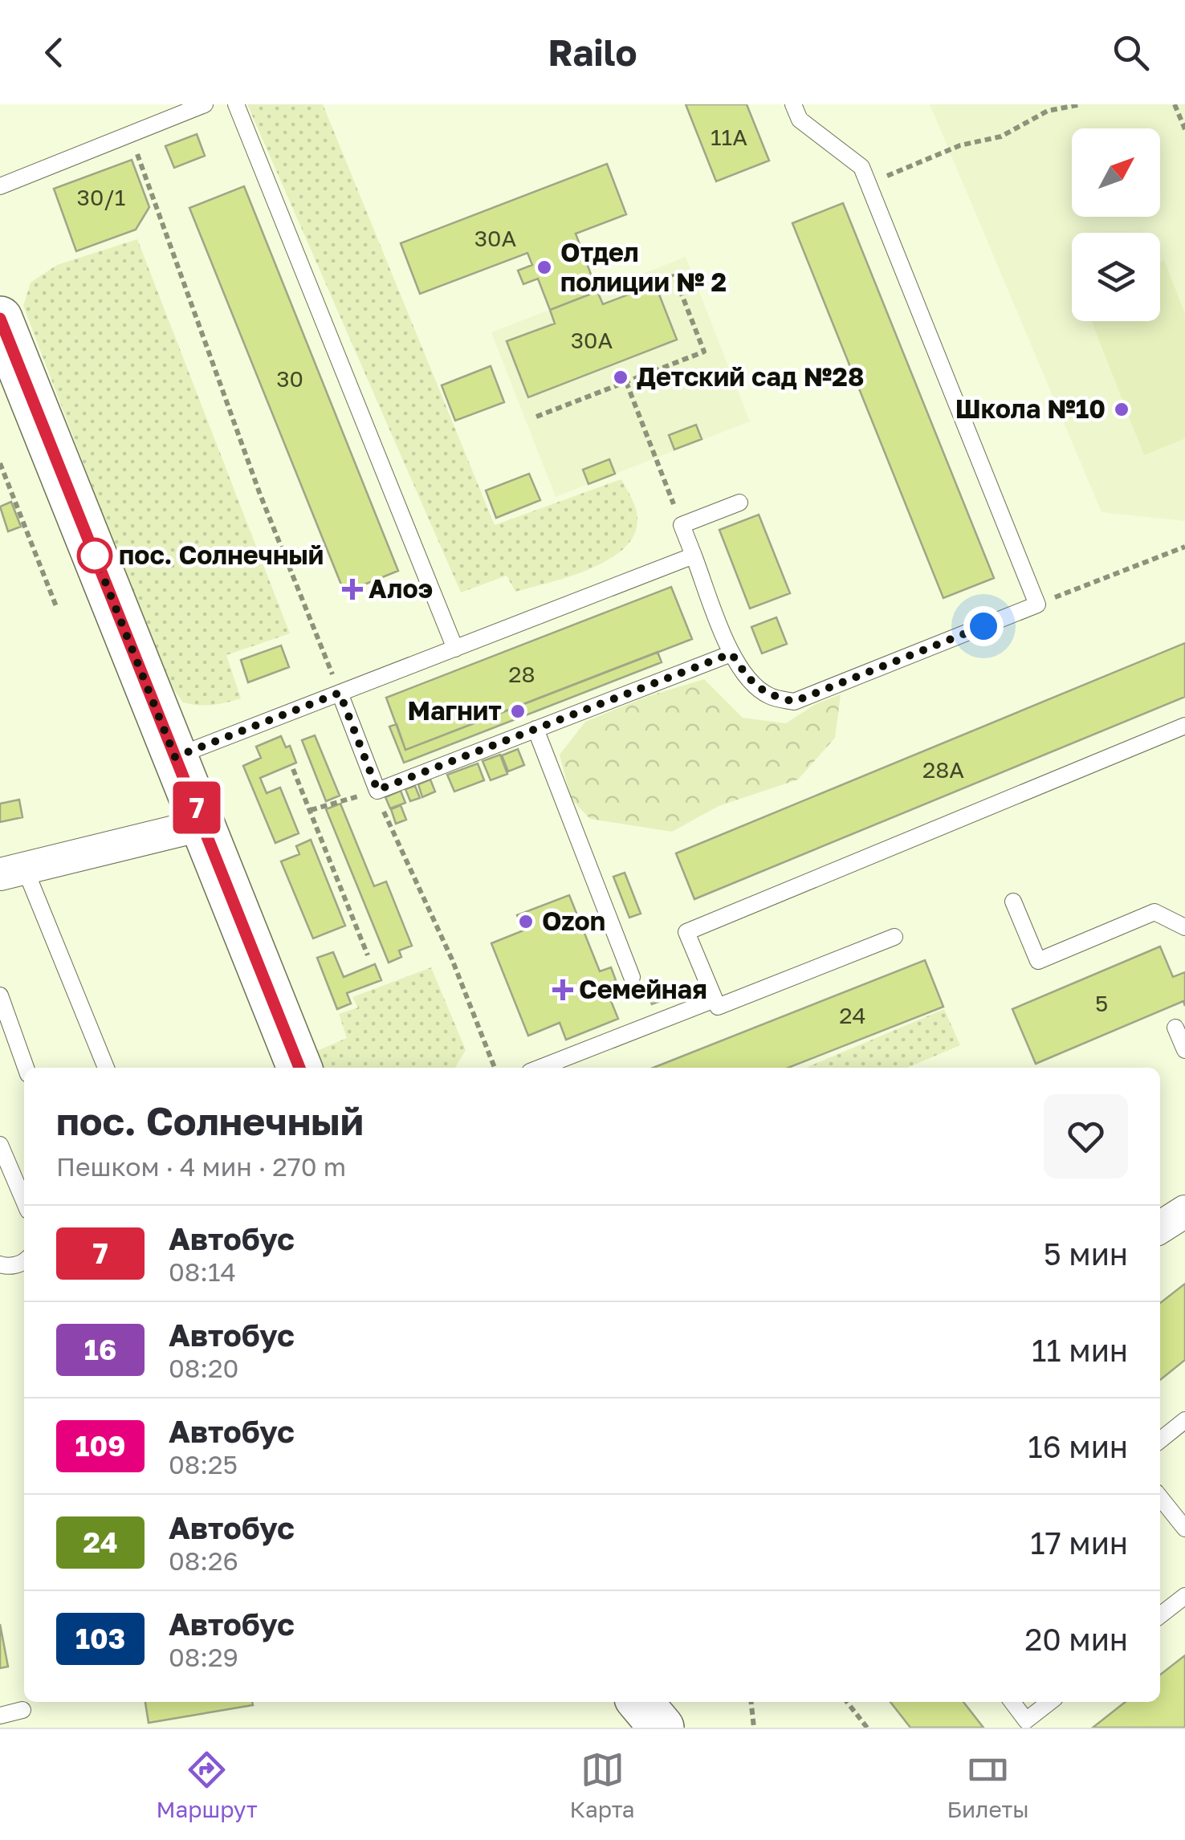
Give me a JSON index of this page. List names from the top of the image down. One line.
{"places":{"other":["Отдел полиции № 2","Детский сад №28","Школа №10","пос. Солнечный","Магнит","Ozon"],"health":["Алоэ","Семейная"]},"lines":["bus line 7"],"house_numbers":["11А","30/1","30А","30А","30","28","28А","5","24"],"north":"top right","page":{"header":"Railo","on_map":"7","heading":["пос. Солнечный","Пешком · 4 мин · 270 m"],"list":[{"mark":"7","name":"Автобус","note":"08:14","value":"5 мин"},{"mark":"16","name":"Автобус","note":"08:20","value":"11 мин"},{"mark":"109","name":"Автобус","note":"08:25","value":"16 мин"},{"mark":"24","name":"Автобус","note":"08:26","value":"17 мин"},{"mark":"103","name":"Автобус","note":"08:29","value":"20 мин"}],"tabs":["Маршрут","Карта","Билеты"]}}
